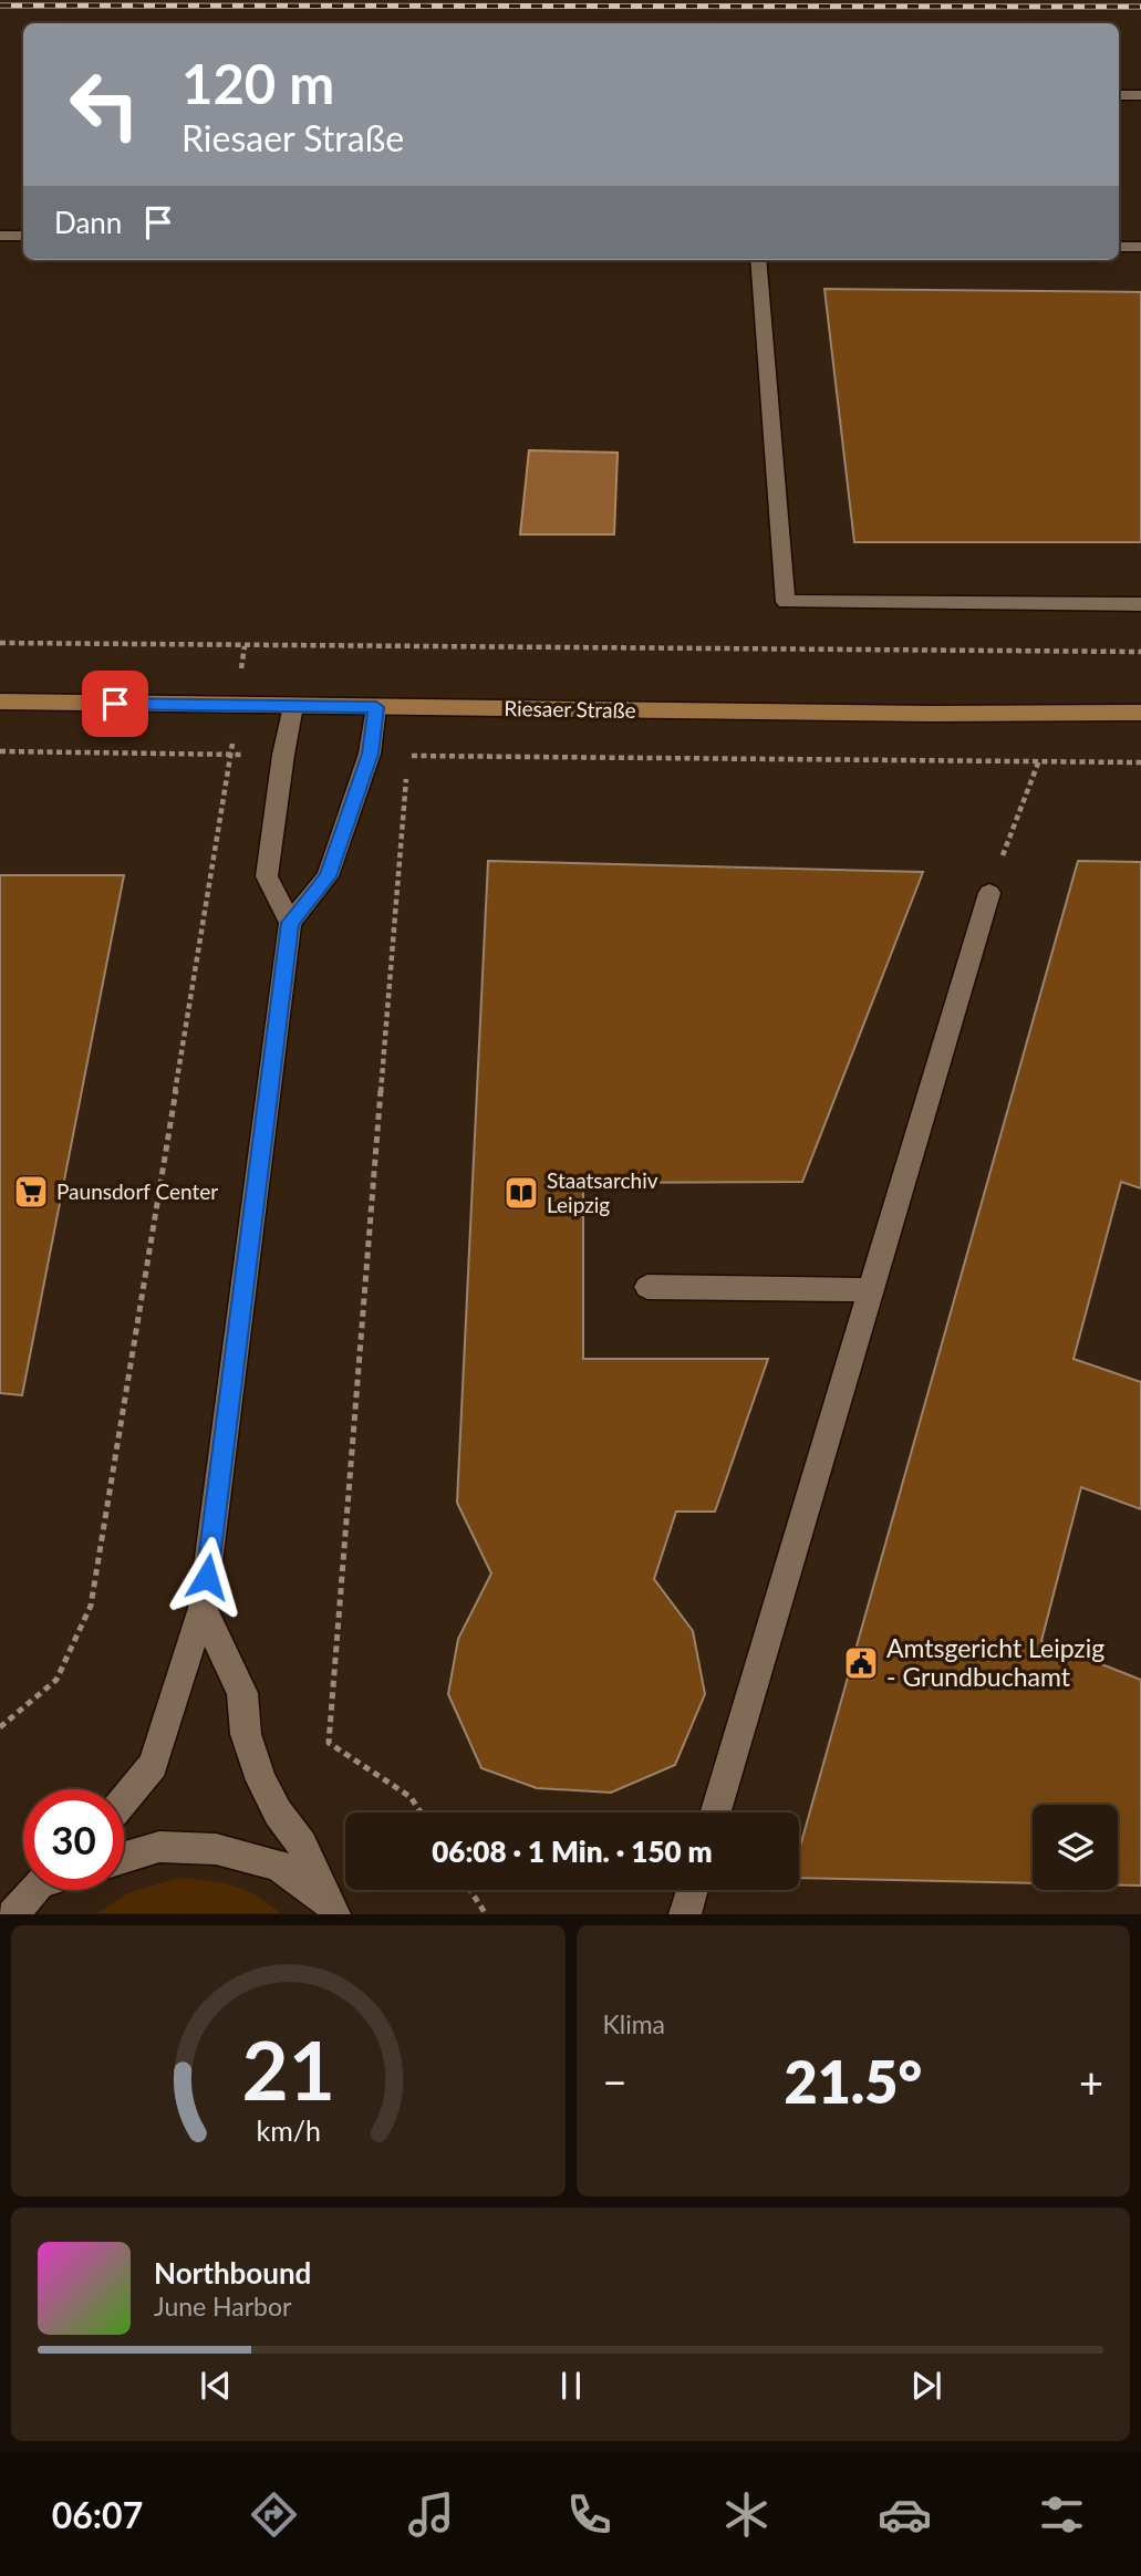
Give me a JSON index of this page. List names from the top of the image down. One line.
{"streets":{"main road":["Riesaer Straße"]},"places":{"supermarket":["Paunsdorf Center"],"library":["Staatsarchiv Leipzig"],"public building":["Amtsgericht Leipzig - Grundbuchamt"]},"page":{"turn":["120 m","Riesaer Straße"],"then":"Dann","limit":"30","trip":"06:08 · 1 Min. · 150 m","tile":"Klima","heat":["−","21.5°","+"],"song":["Northbound","June Harbor"],"tabs":"06:07","gauge":["21","km/h"]}}
